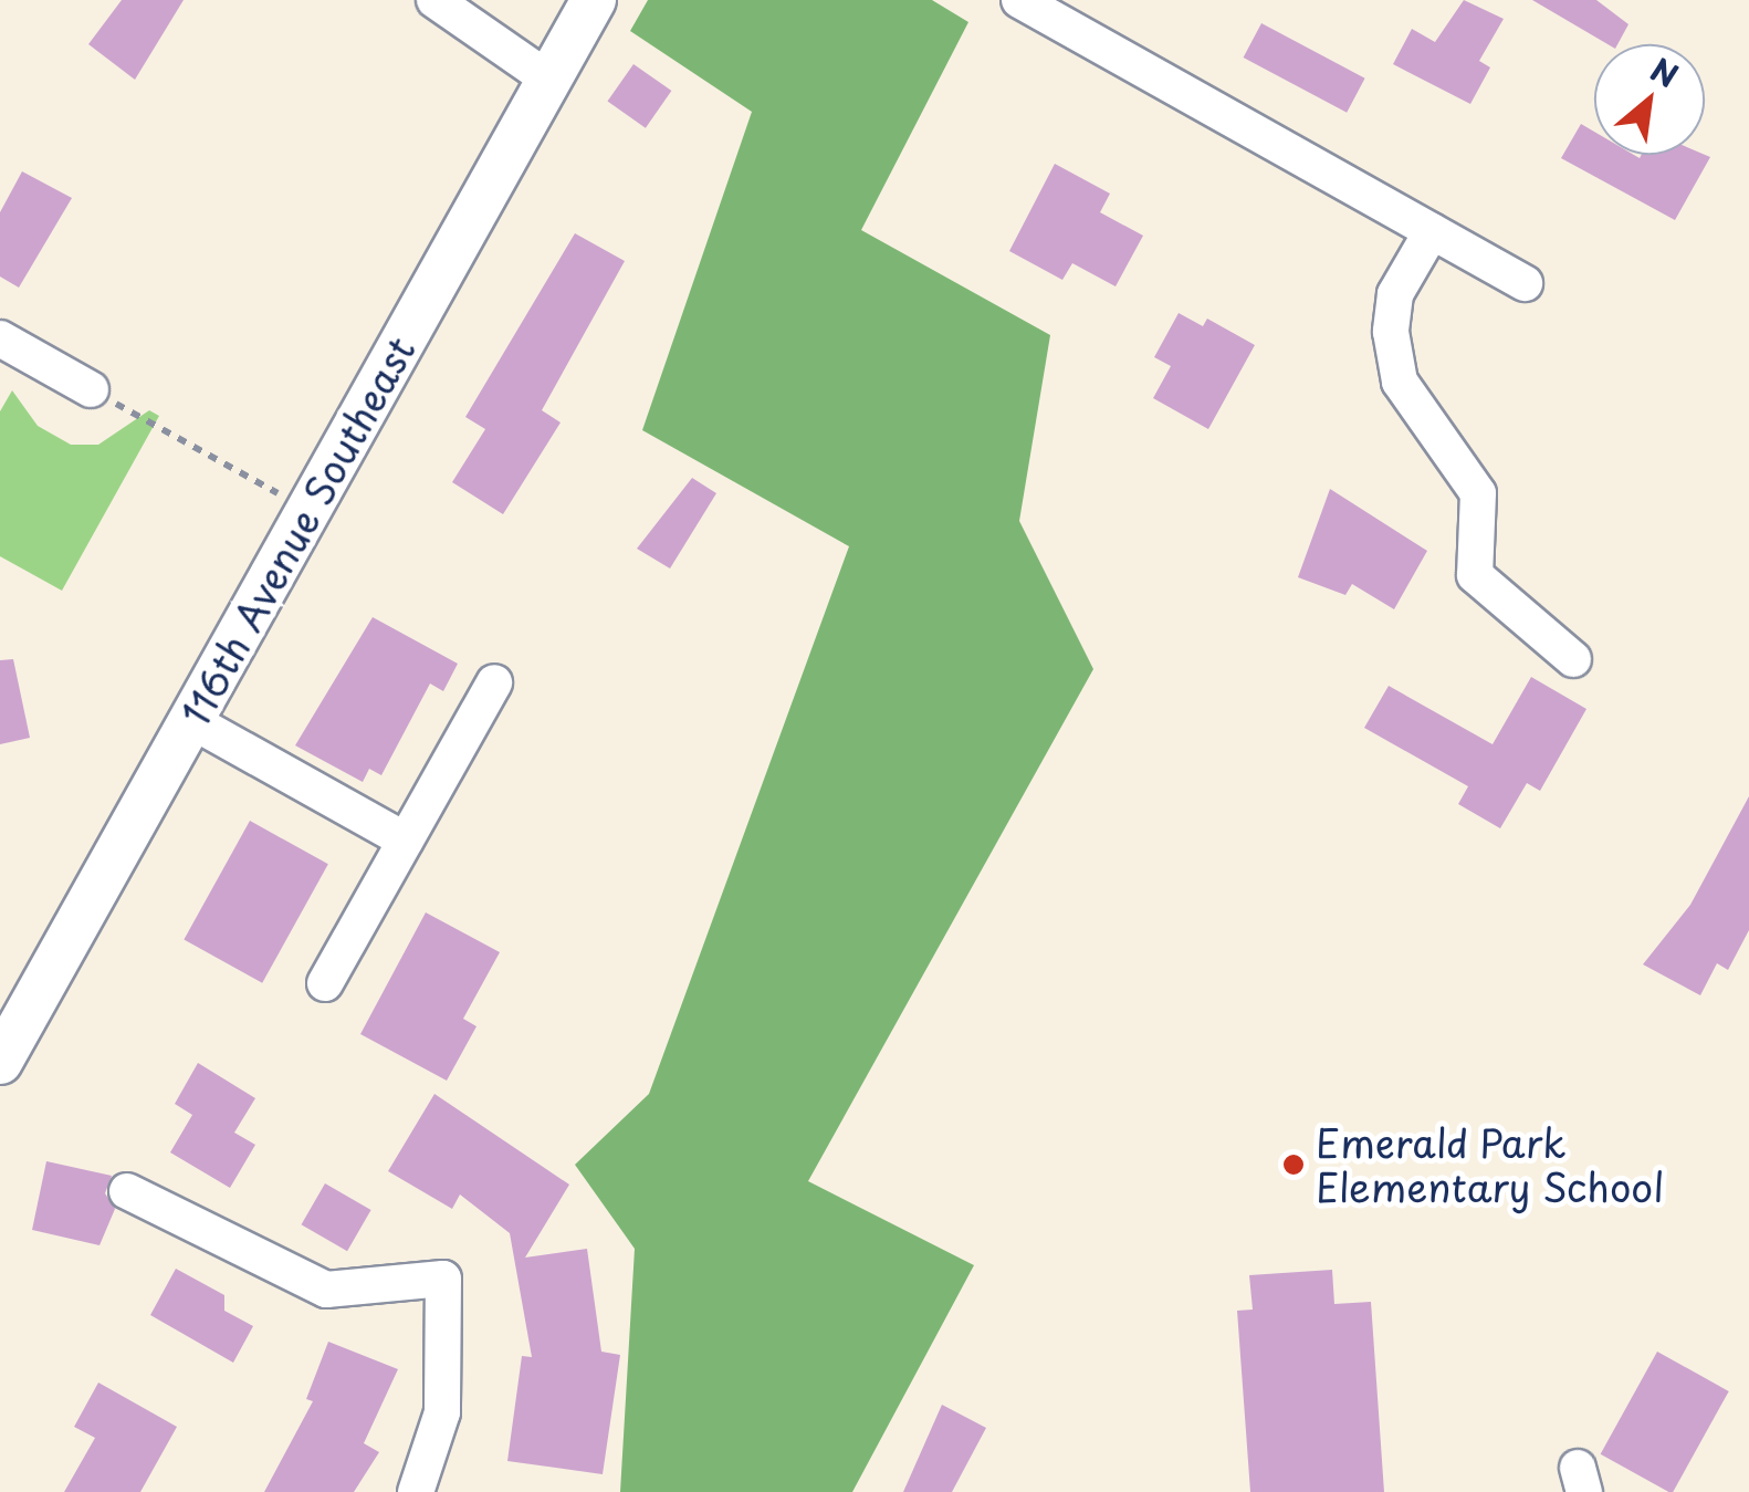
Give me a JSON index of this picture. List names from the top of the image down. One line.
{"streets":{"main road":["116th Avenue Southeast"]},"places":["Emerald Park Elementary School"],"north":"top right"}
